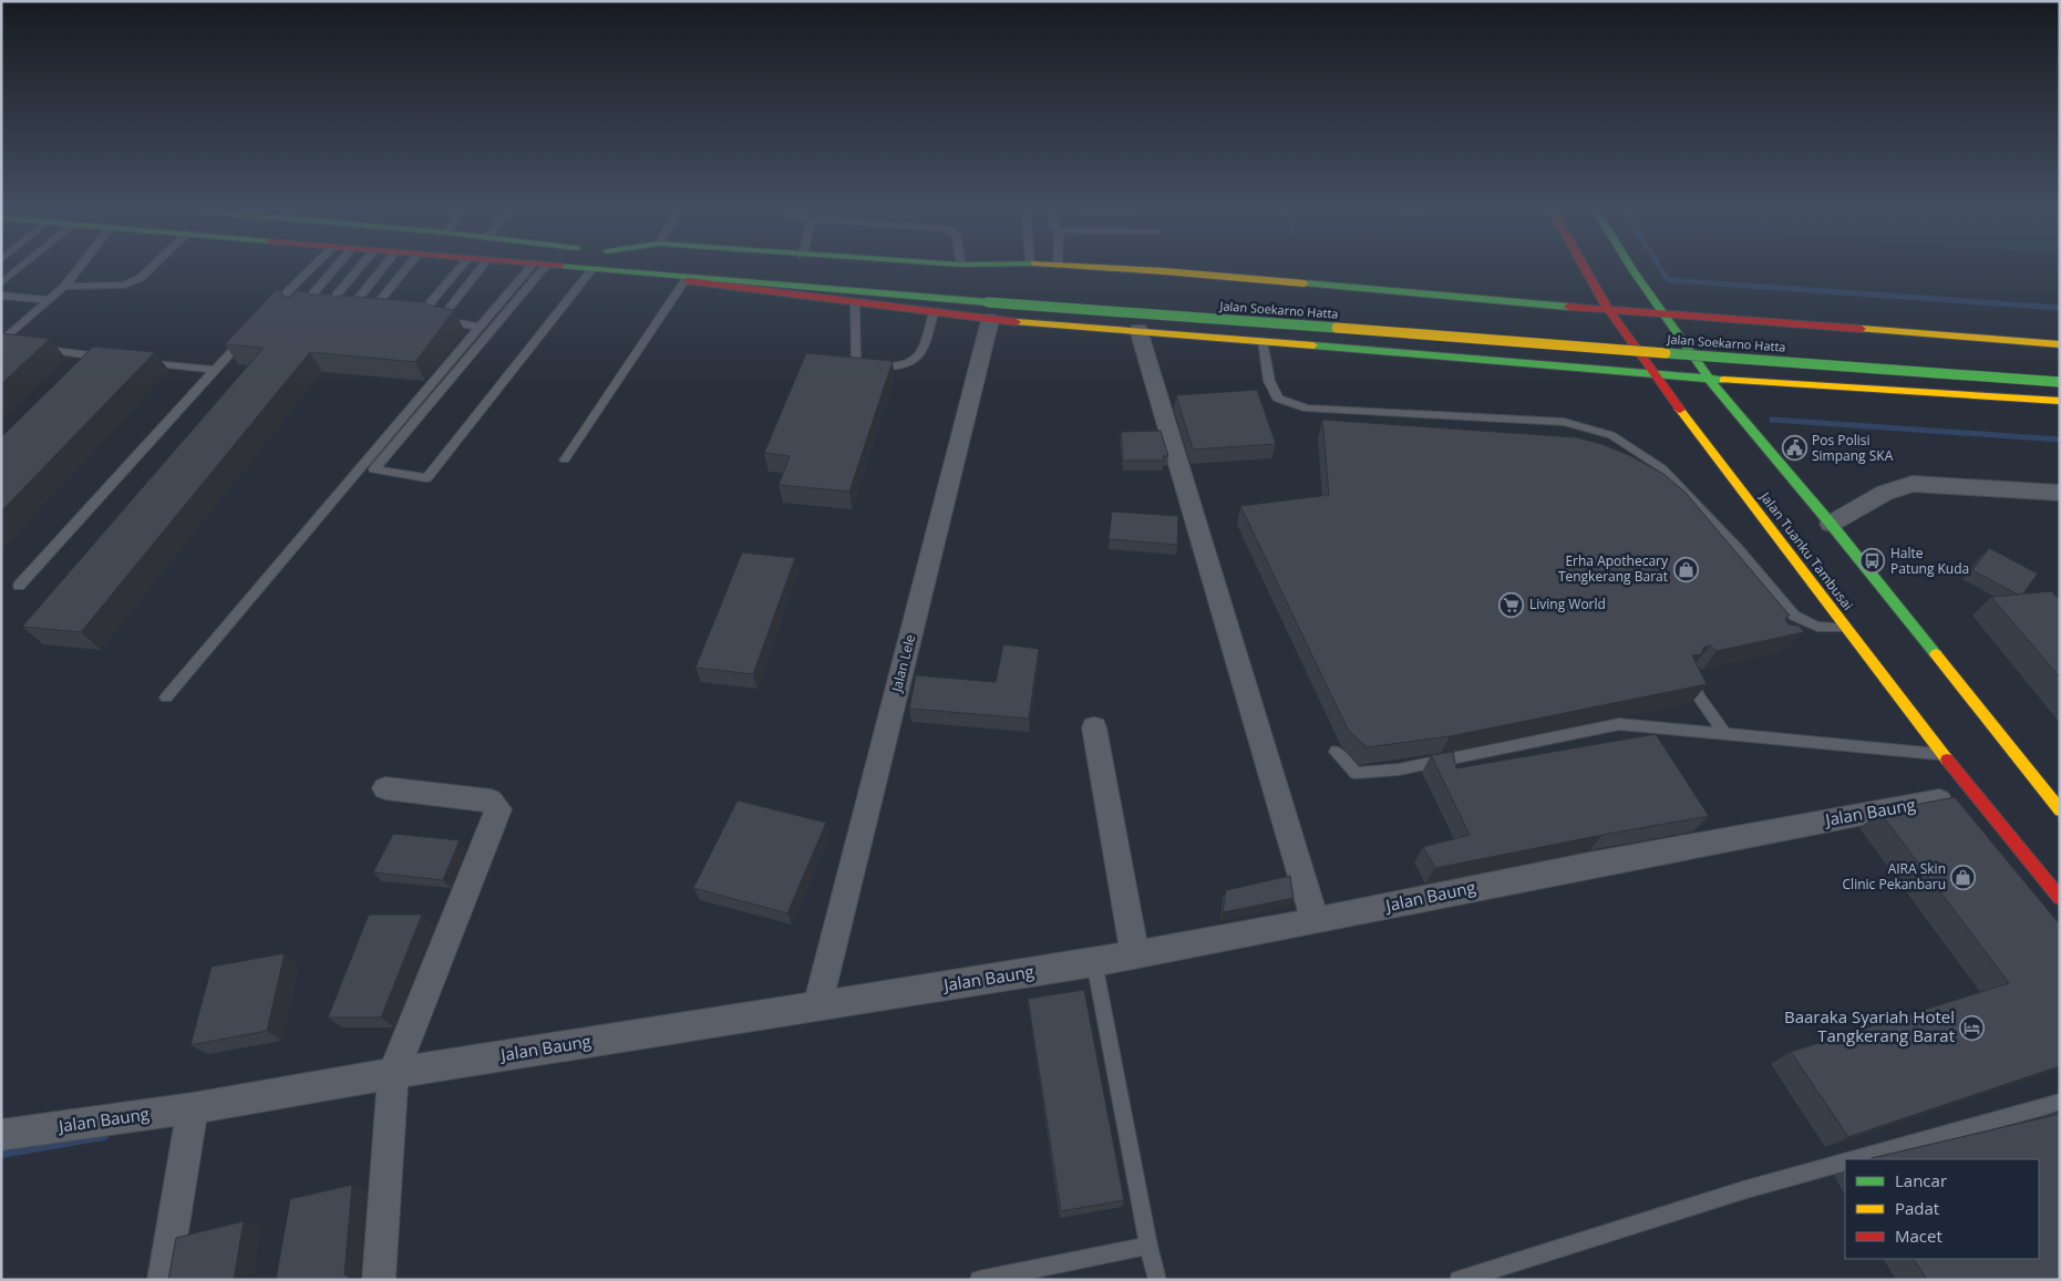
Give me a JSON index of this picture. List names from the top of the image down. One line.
{"streets":{"main road":["Jalan Soekarno Hatta","Jalan Tuanku Tambusai"],"street":["Jalan Lele","Jalan Baung"]},"crossings":[["Jalan Soekarno Hatta","Jalan Tuanku Tambusai"],["Jalan Soekarno Hatta","Jalan Lele"],["Jalan Tuanku Tambusai","Jalan Baung"],["Jalan Lele","Jalan Baung"]],"places":{"public building":["Pos Polisi Simpang SKA"],"bus stop":["Halte Patung Kuda"],"shop":["Erha Apothecary Tengkerang Barat","AIRA Skin Clinic Pekanbaru"],"supermarket":["Living World"],"hotel":["Baaraka Syariah Hotel Tangkerang Barat"]},"legend":["Lancar","Padat","Macet"]}
